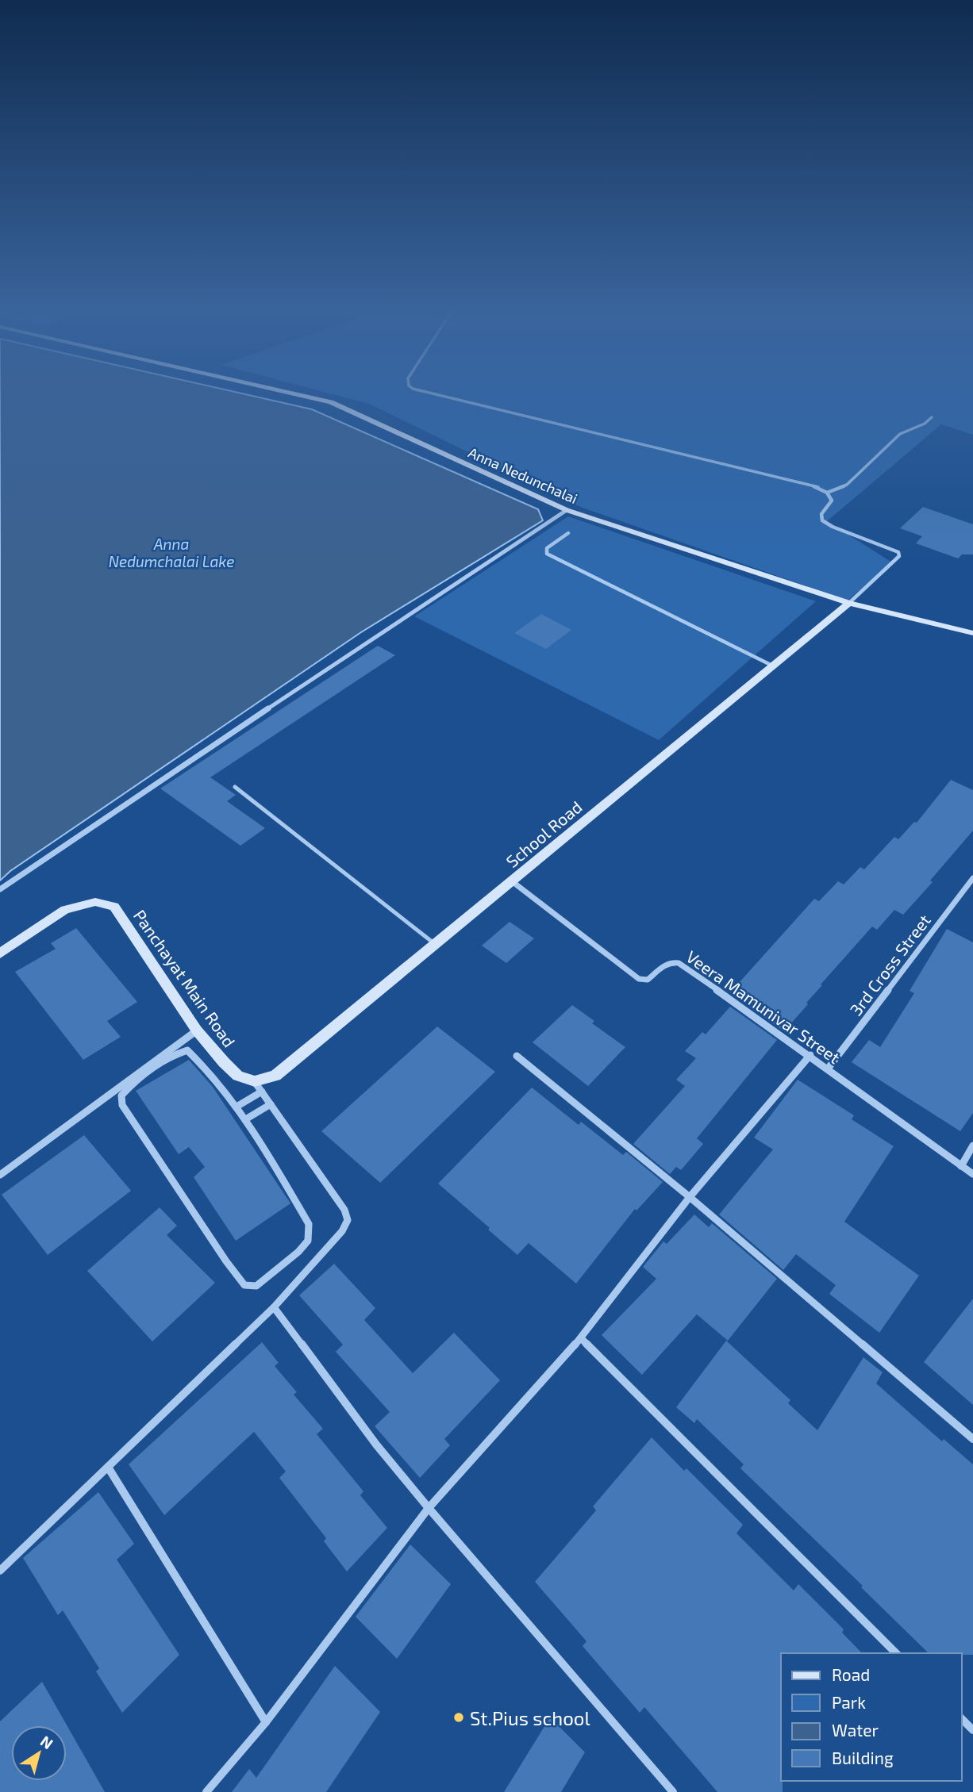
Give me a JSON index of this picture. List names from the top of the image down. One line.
{"streets":{"street":["Anna Nedunchalai","School Road","3rd Cross Street","Panchayat Main Road","Veera Mamunivar Street"]},"crossings":[["Anna Nedunchalai","School Road"],["School Road","Panchayat Main Road"],["School Road","Veera Mamunivar Street"],["3rd Cross Street","Veera Mamunivar Street"]],"water":["Anna Nedumchalai Lake"],"places":["St.Pius school"],"legend":["Road","Park","Water","Building"],"north":"top right"}
